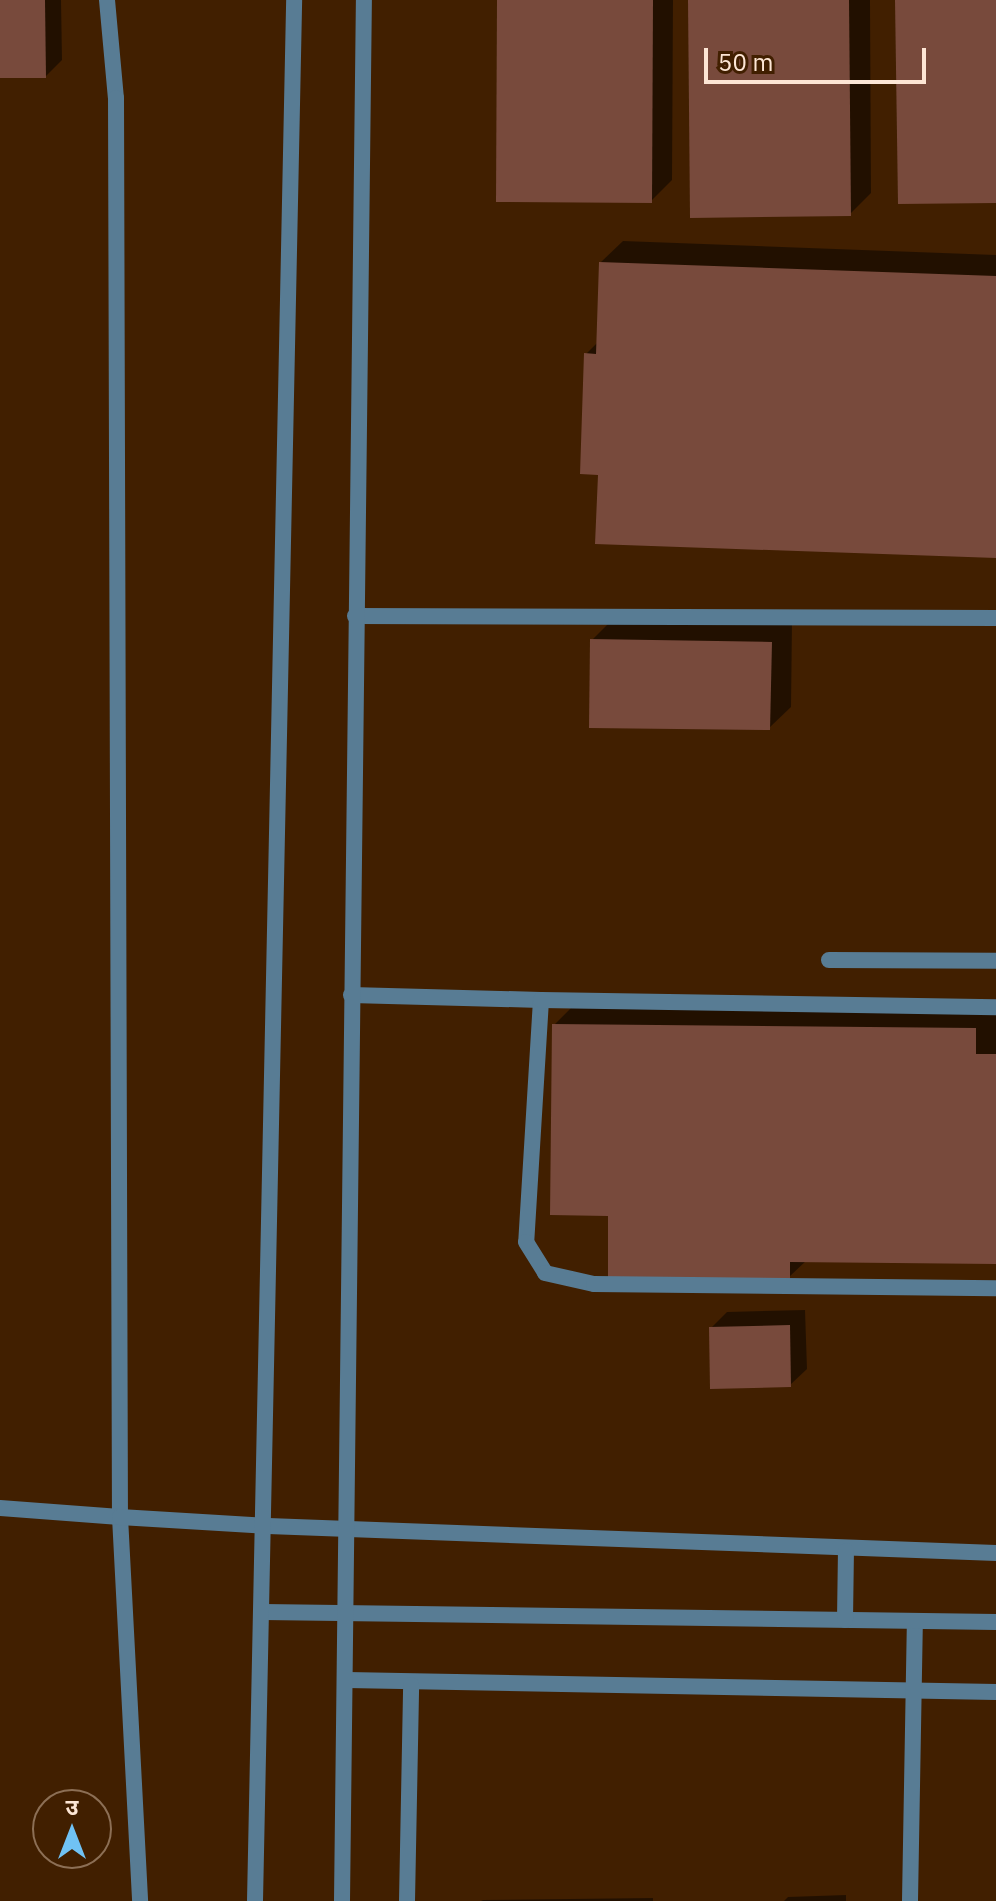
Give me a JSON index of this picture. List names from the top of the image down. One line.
{"scale_bar":"50 m","north":"top"}
